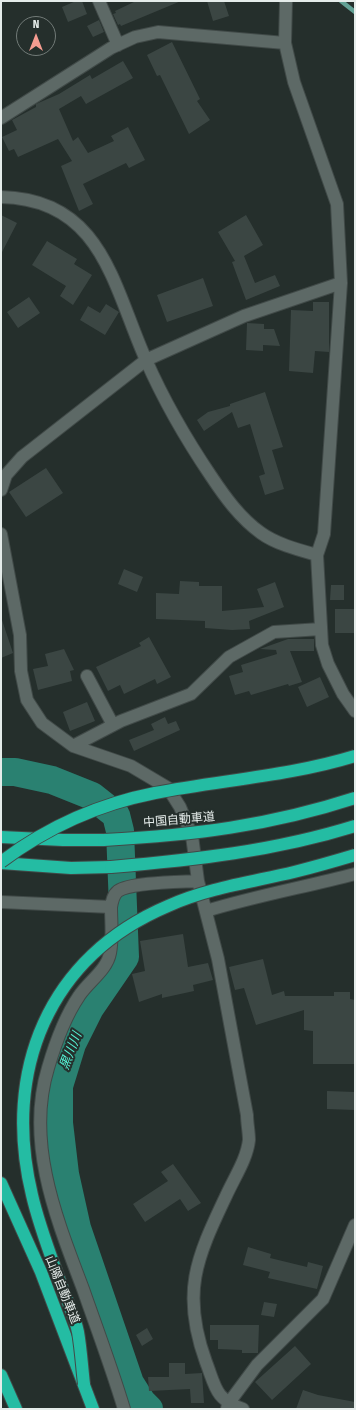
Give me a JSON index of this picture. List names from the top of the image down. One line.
{"streets":{"highway":["中国自動車道","山陽自動車道"]},"water":["黒川川"],"north":"top"}
